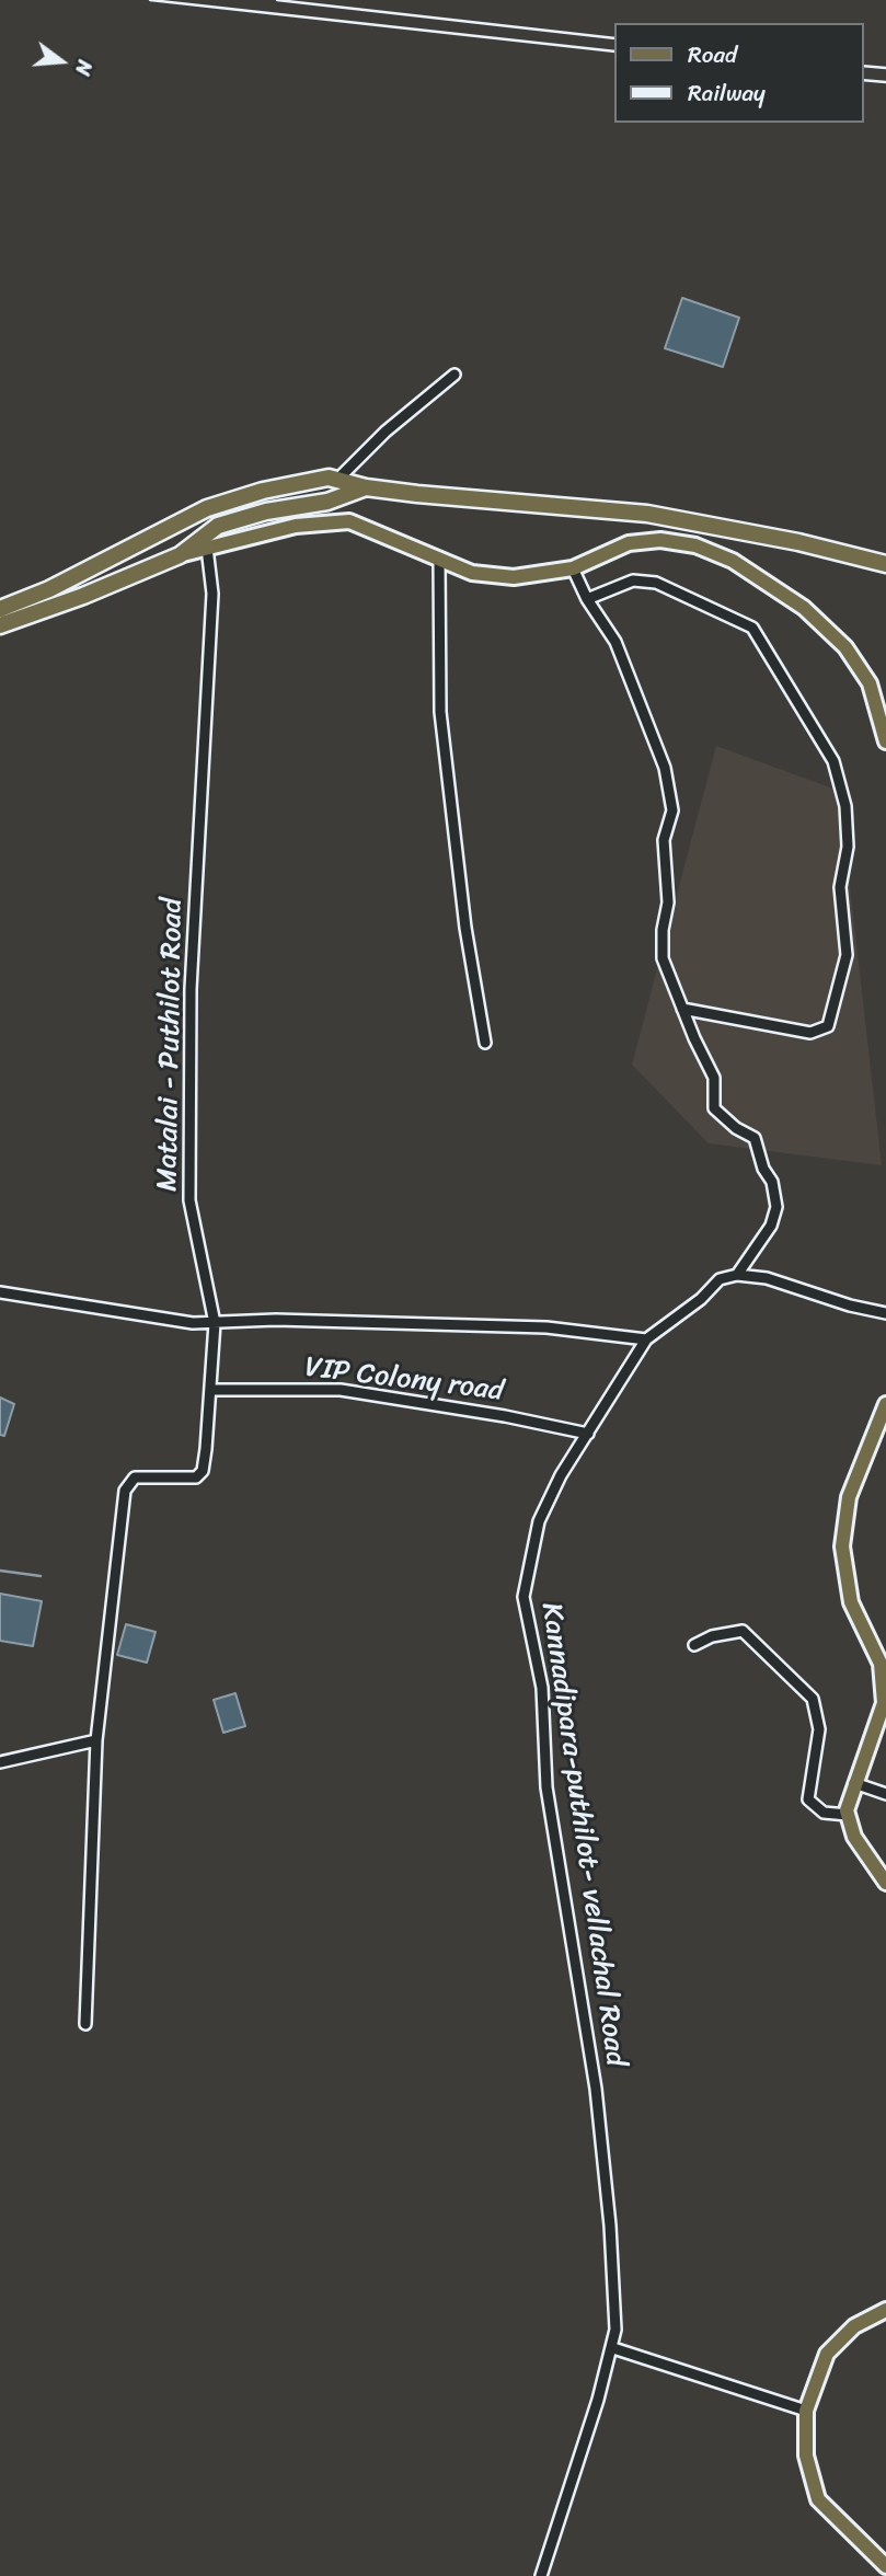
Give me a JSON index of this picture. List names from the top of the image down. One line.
{"streets":{"street":["Matalai - Puthilot Road","VIP Colony road","Kannadipara-puthilot- vellachal Road"]},"crossings":[["Matalai - Puthilot Road","VIP Colony road"],["VIP Colony road","Kannadipara-puthilot- vellachal Road"]],"legend":["Road","Railway"],"north":"right"}
